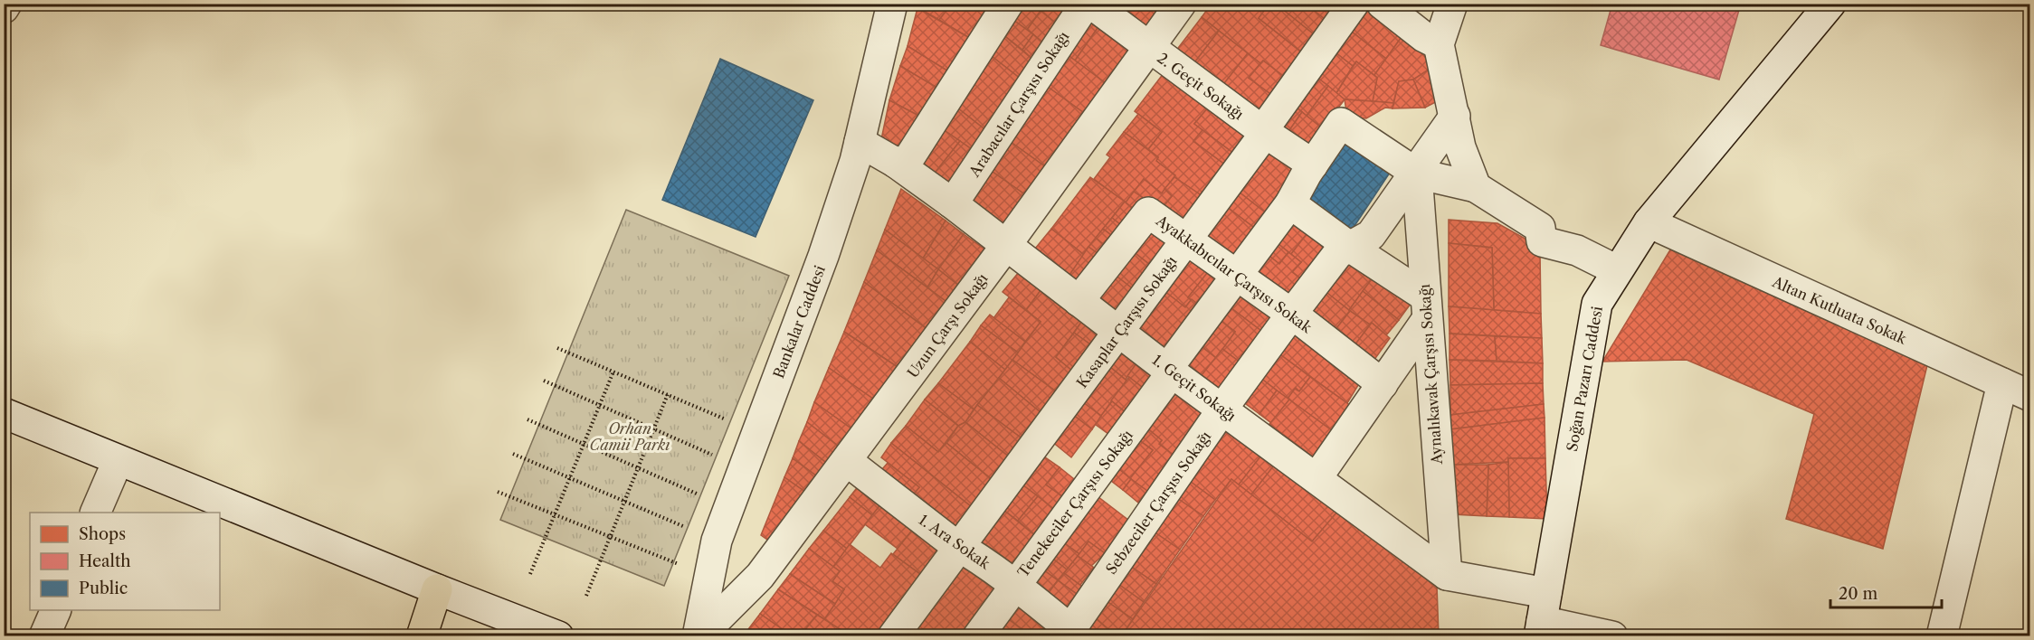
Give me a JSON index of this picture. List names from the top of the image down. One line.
{"streets":{"street":["2. Geçit Sokağı","Arabacılar Çarşısı Sokağı","Ayakkabıcılar Çarşısı Sokak","Altan Kutluata Sokak","Bankalar Caddesi","Kasaplar Çarşısı Sokağı","Uzun Çarşı Sokağı","Aynalıkavak Çarşısı Sokağı","Soğan Pazarı Caddesi","1. Geçit Sokağı","Sebzeciler Çarşısı Sokağı","Tenekeciler Çarşısı Sokağı","1. Ara Sokak"]},"crossings":[["2. Geçit Sokağı","Kasaplar Çarşısı Sokağı"],["2. Geçit Sokağı","Uzun Çarşı Sokağı"],["2. Geçit Sokağı","Tenekeciler Çarşısı Sokağı"],["Arabacılar Çarşısı Sokağı","1. Geçit Sokağı"],["Ayakkabıcılar Çarşısı Sokak","Kasaplar Çarşısı Sokağı"],["Ayakkabıcılar Çarşısı Sokak","1. Geçit Sokağı"],["Ayakkabıcılar Çarşısı Sokak","Sebzeciler Çarşısı Sokağı"],["Ayakkabıcılar Çarşısı Sokak","Tenekeciler Çarşısı Sokağı"],["Altan Kutluata Sokak","Soğan Pazarı Caddesi"],["Bankalar Caddesi","Uzun Çarşı Sokağı"],["Bankalar Caddesi","1. Geçit Sokağı"],["Kasaplar Çarşısı Sokağı","1. Geçit Sokağı"],["Kasaplar Çarşısı Sokağı","1. Ara Sokak"],["Uzun Çarşı Sokağı","1. Geçit Sokağı"],["Uzun Çarşı Sokağı","1. Ara Sokak"],["Aynalıkavak Çarşısı Sokağı","1. Geçit Sokağı"],["Aynalıkavak Çarşısı Sokağı","Sebzeciler Çarşısı Sokağı"],["Aynalıkavak Çarşısı Sokağı","Tenekeciler Çarşısı Sokağı"],["Soğan Pazarı Caddesi","1. Geçit Sokağı"],["1. Geçit Sokağı","Sebzeciler Çarşısı Sokağı"],["1. Geçit Sokağı","Tenekeciler Çarşısı Sokağı"],["Sebzeciler Çarşısı Sokağı","Tenekeciler Çarşısı Sokağı"],["Sebzeciler Çarşısı Sokağı","1. Ara Sokak"],["Tenekeciler Çarşısı Sokağı","1. Ara Sokak"]],"parks":["Orhan Camii Parkı"],"legend":["Shops","Health","Public"],"scale_bar":"20 m"}
